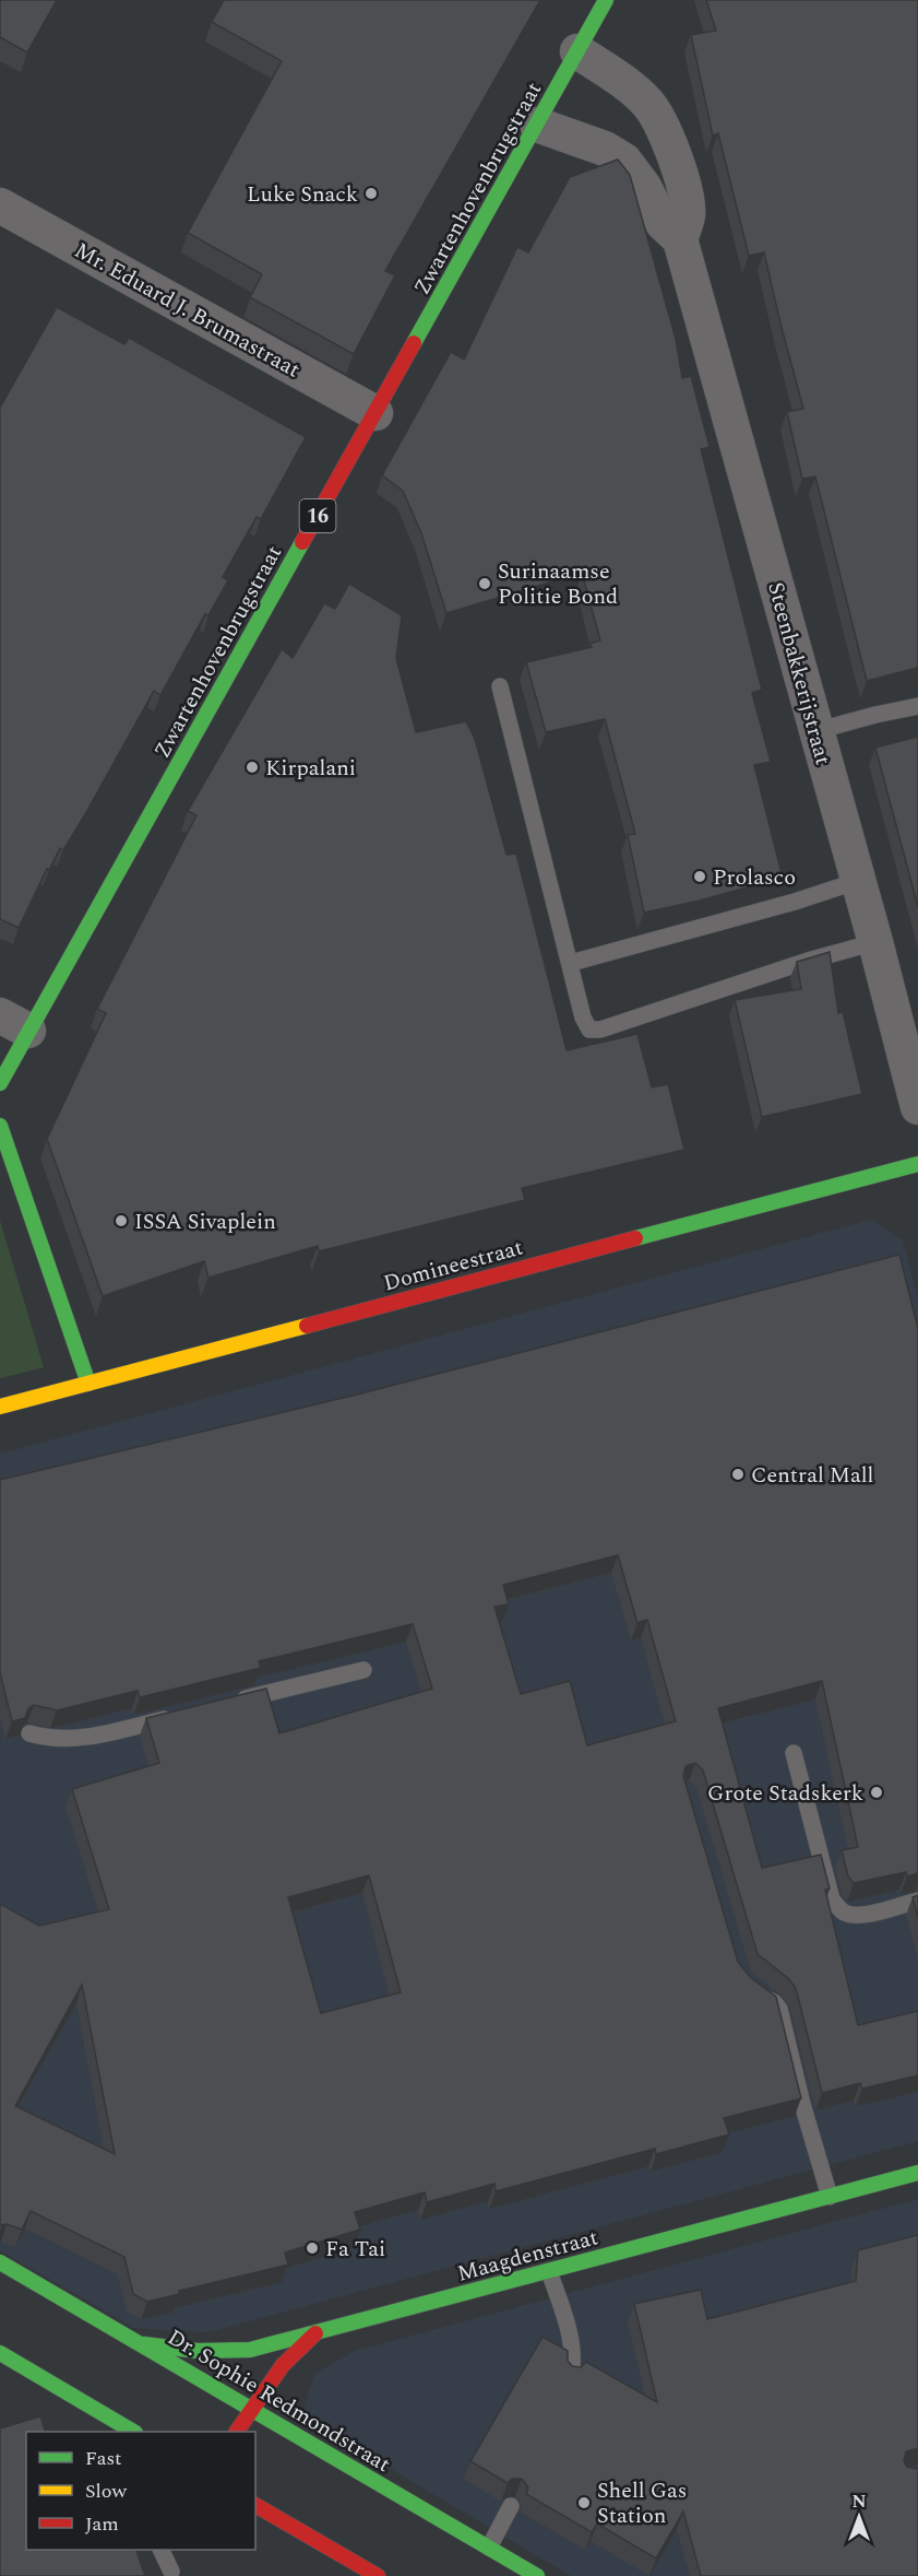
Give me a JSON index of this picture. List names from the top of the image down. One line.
{"streets":{"street":["Zwartenhovenbrugstraat","Mr. Eduard J. Brumastraat","16","Steenbakkerijstraat","Domineestraat","Maagdenstraat","Dr. Sophie Redmondstraat"]},"crossings":[["Zwartenhovenbrugstraat","Mr. Eduard J. Brumastraat"],["Zwartenhovenbrugstraat","Steenbakkerijstraat"],["Maagdenstraat","Dr. Sophie Redmondstraat"]],"places":["Luke Snack","Surinaamse Politie Bond","Kirpalani","Prolasco","ISSA Sivaplein","Central Mall","Grote Stadskerk","Fa Tai","Shell Gas Station"],"legend":["Fast","Slow","Jam"],"north":"top"}
